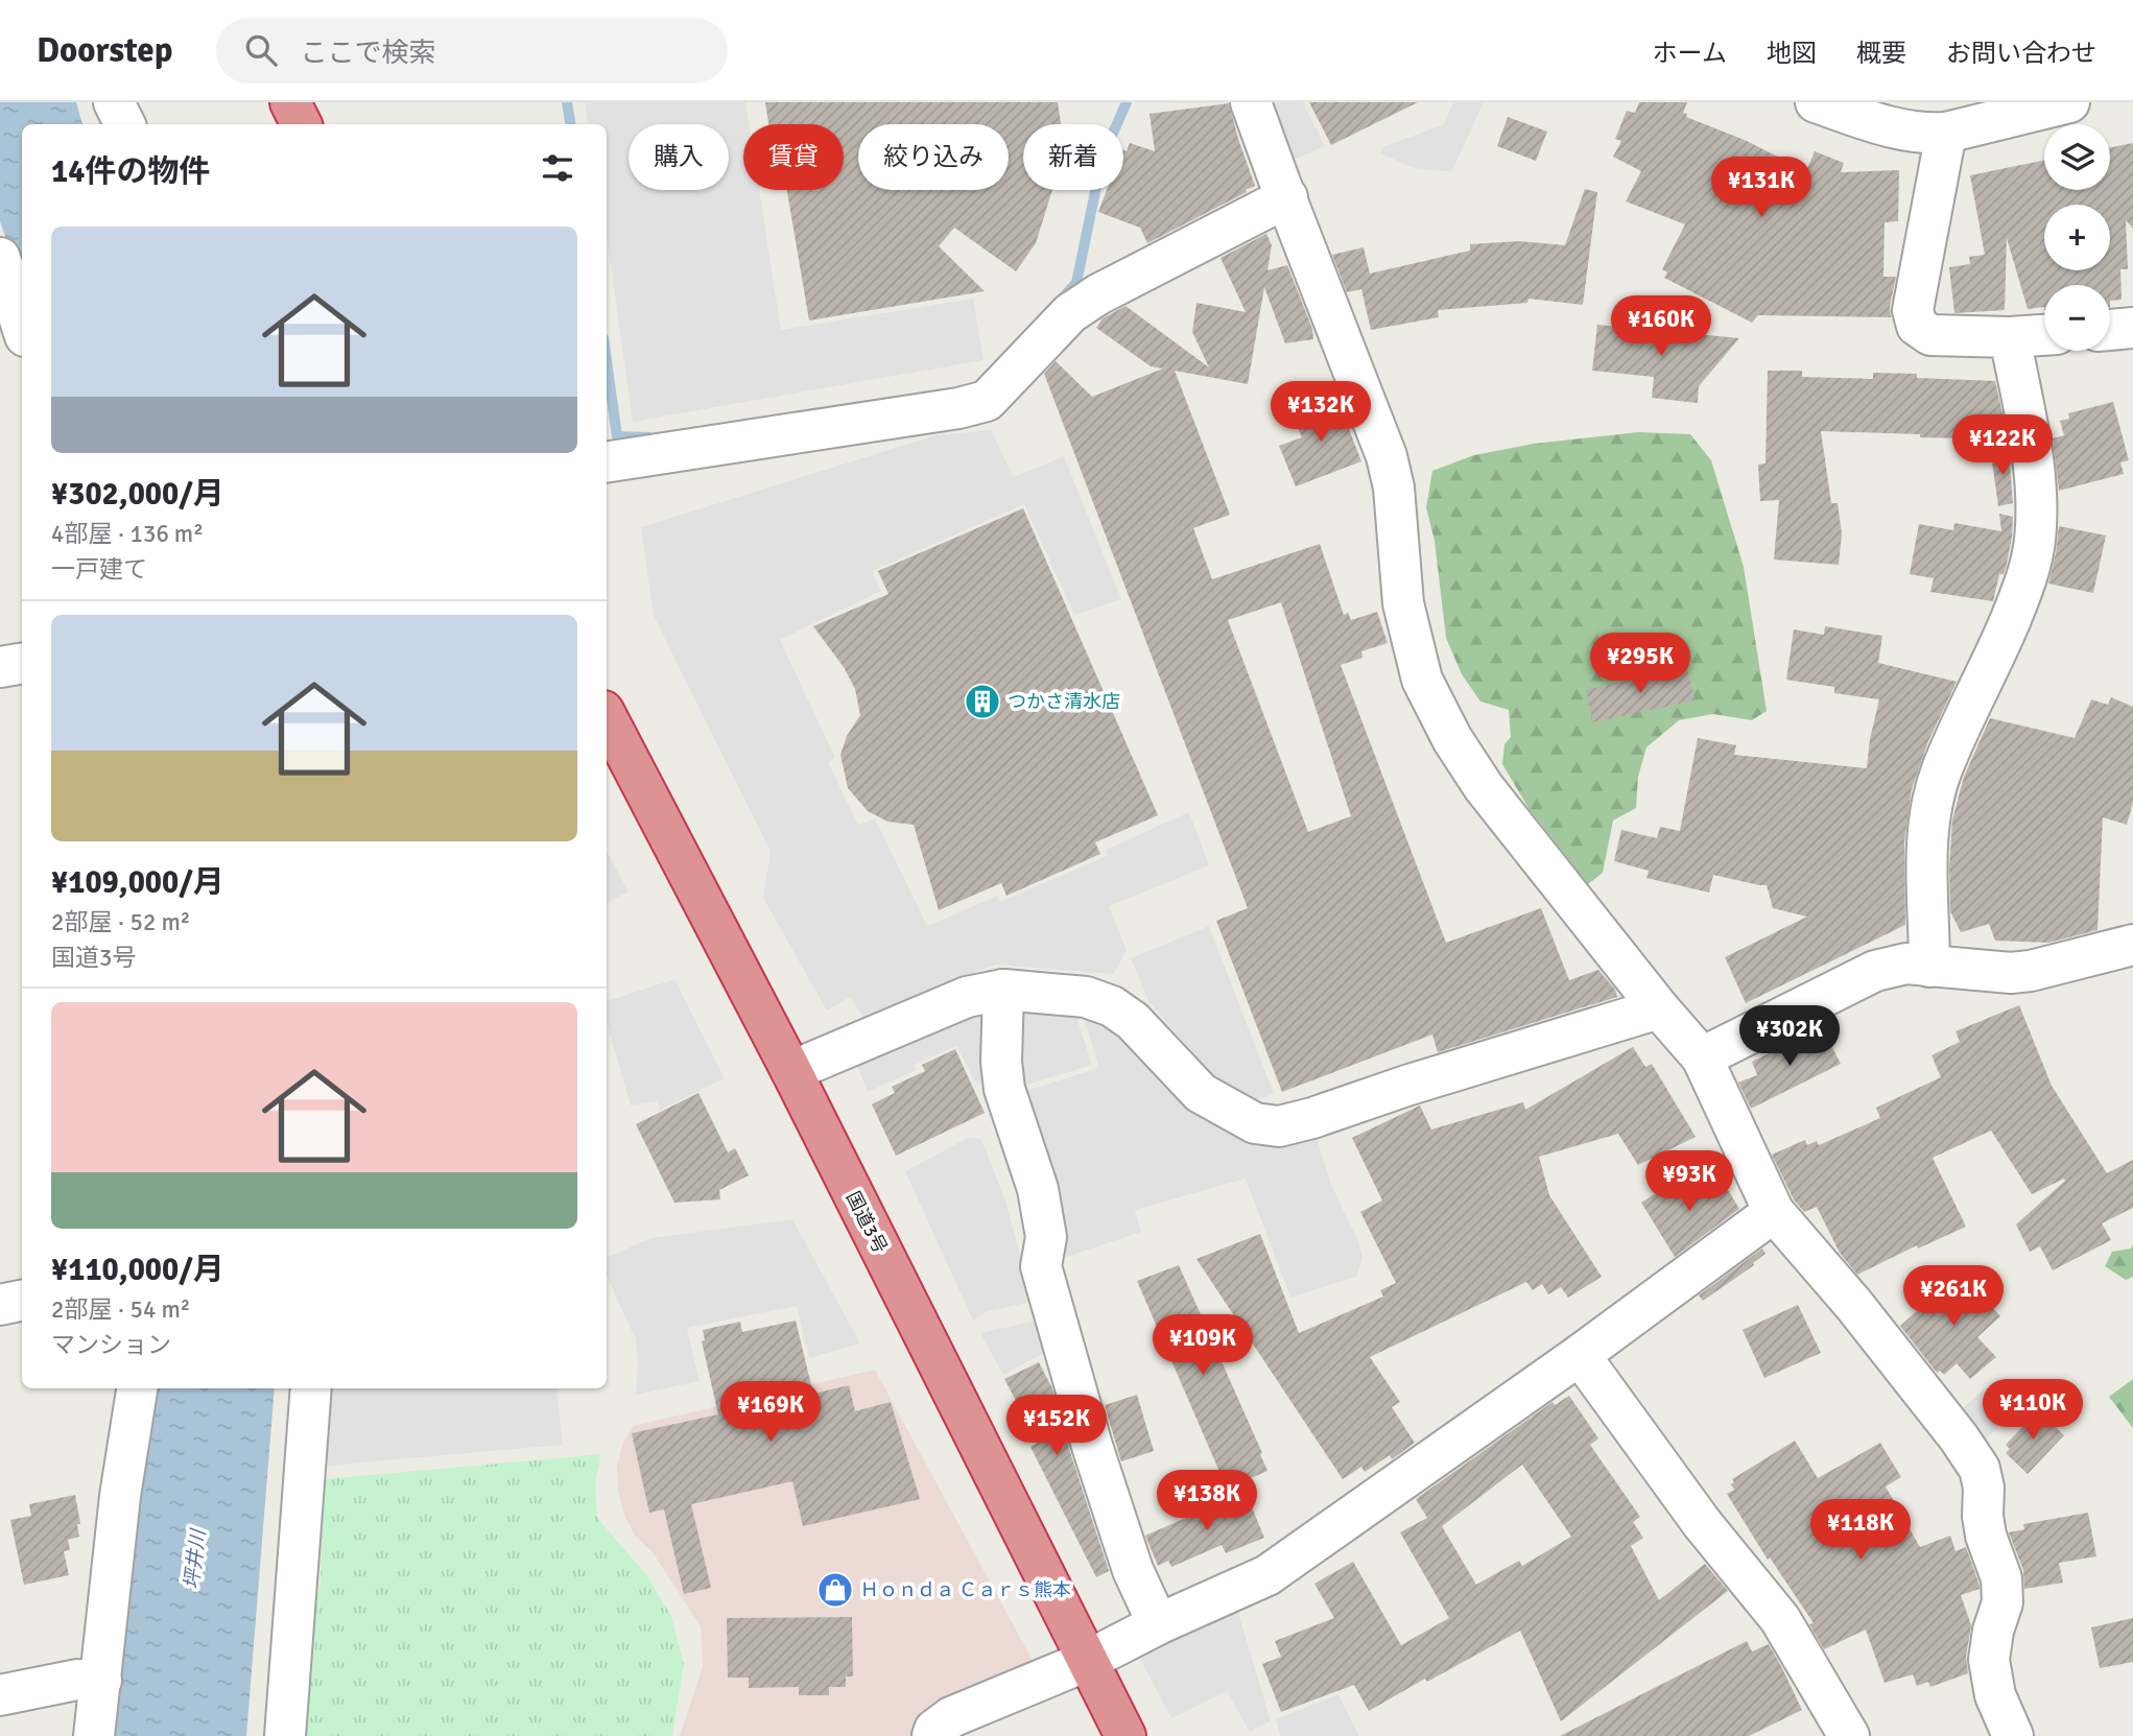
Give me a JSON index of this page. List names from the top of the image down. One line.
{"streets":{"highway":["国道3号"]},"water":["坪井川"],"places":{"building":["つかさ清水店"],"shop":["Ｈｏｎｄａ Ｃａｒｓ熊本"]},"page":{"header":"Doorstep","search":"ここで検索","nav":["ホーム","地図","概要","お問い合わせ"],"map_buttons":["+","−"],"chip":["購入","賃貸","絞り込み","新着"],"heading":"14件の物件","price":["¥131K","¥160K","¥132K","¥122K","¥295K","¥302K","¥93K","¥261K","¥109K","¥110K","¥169K","¥152K","¥138K","¥118K"],"list":[{"name":"¥302,000/月","note":"4部屋 · 136 m² · 一戸建て"},{"name":"¥109,000/月","note":"2部屋 · 52 m² · 国道3号"},{"name":"¥110,000/月","note":"2部屋 · 54 m² · マンション"}]}}
